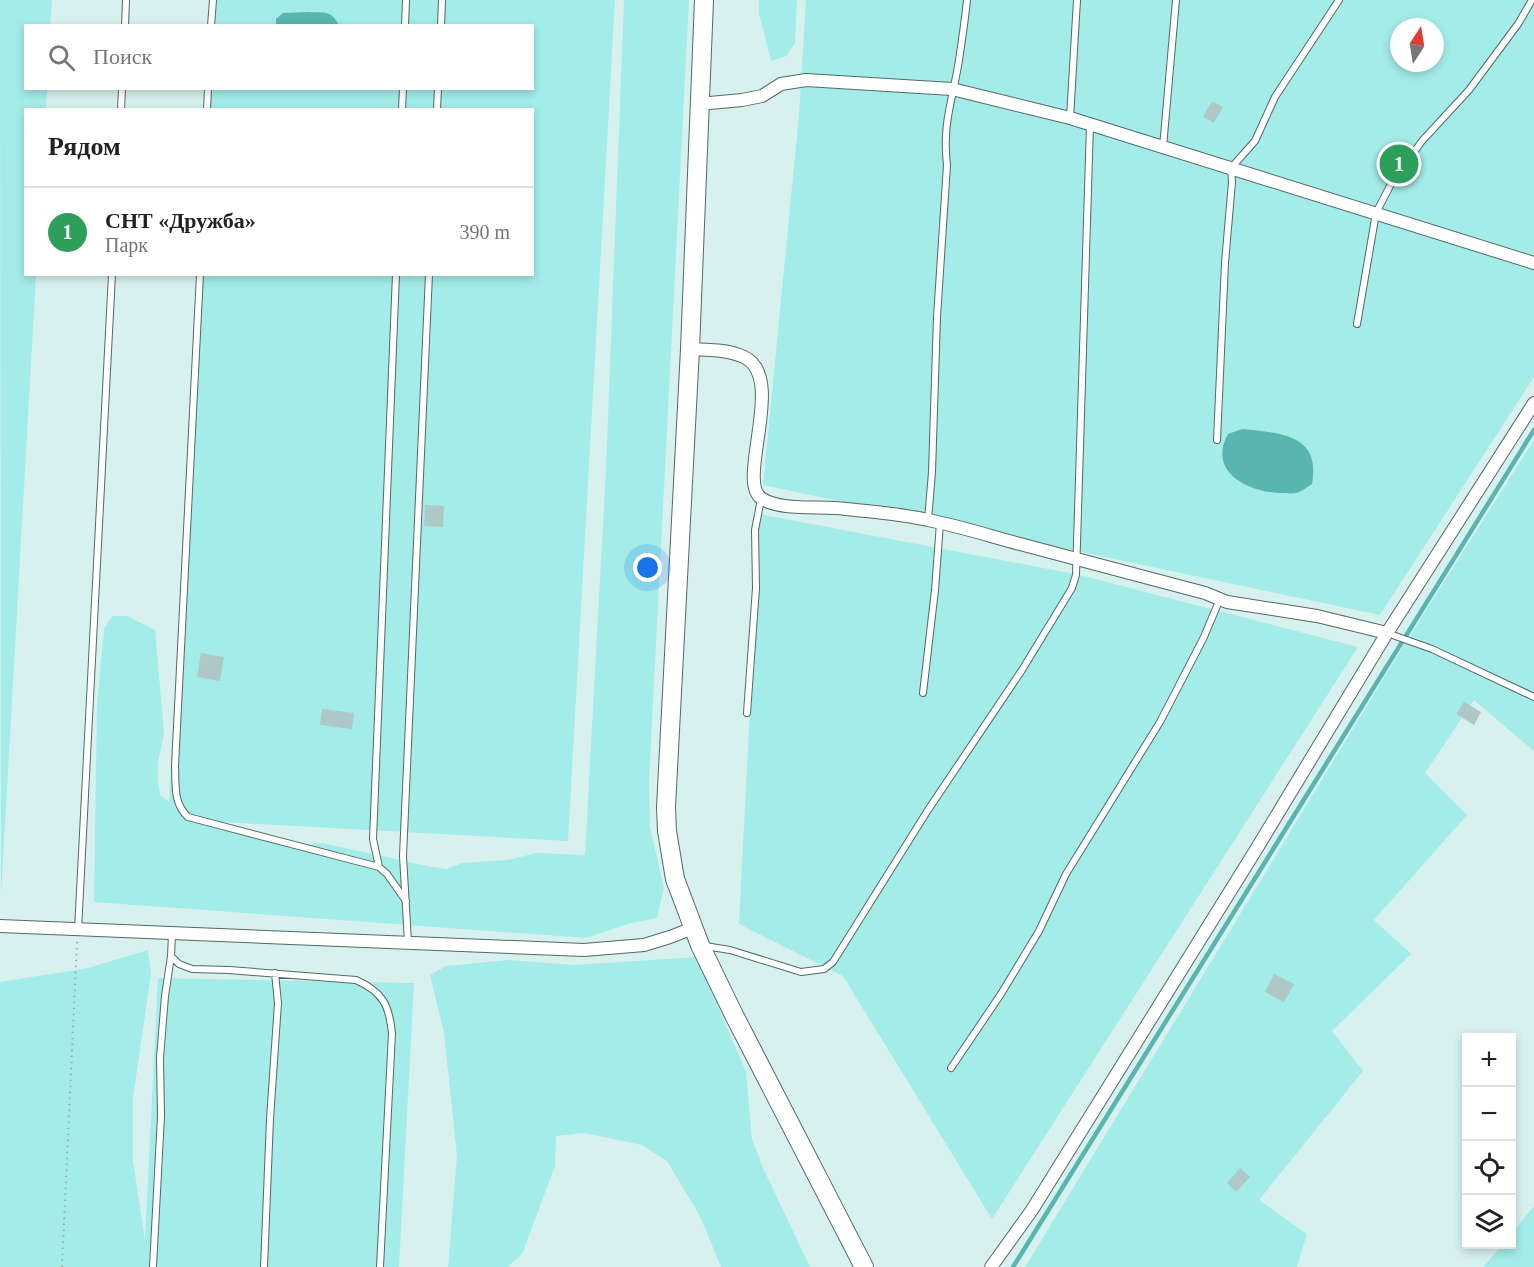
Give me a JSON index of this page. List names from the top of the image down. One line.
{"north":"top","page":{"search":"Поиск","heading":"Рядом","pins":"1","list":[{"mark":"1","name":"СНТ «Дружба»","note":"Парк","value":"390 m"}],"map_buttons":["+","−"]}}
